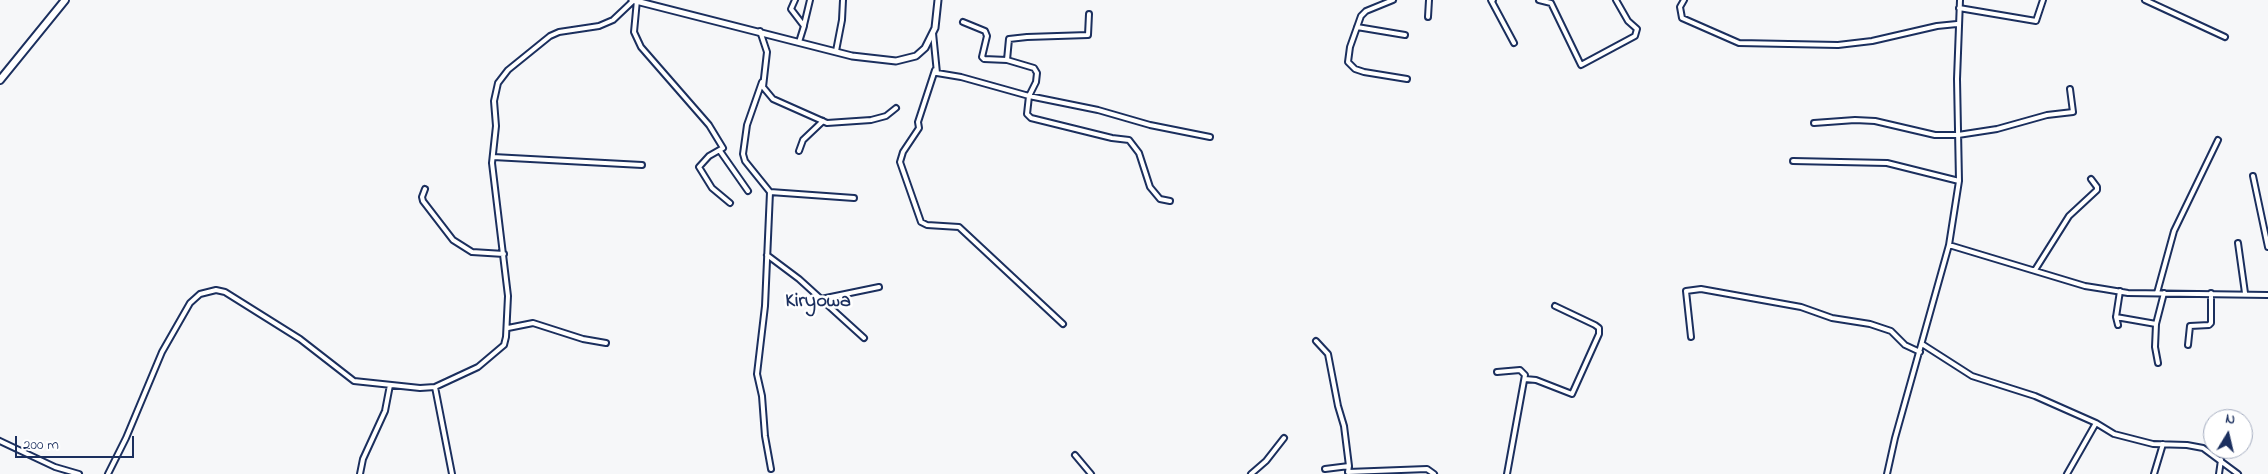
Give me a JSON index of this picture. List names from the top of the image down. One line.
{"districts":["Kiryowa"],"scale_bar":"200 m","north":"top"}
